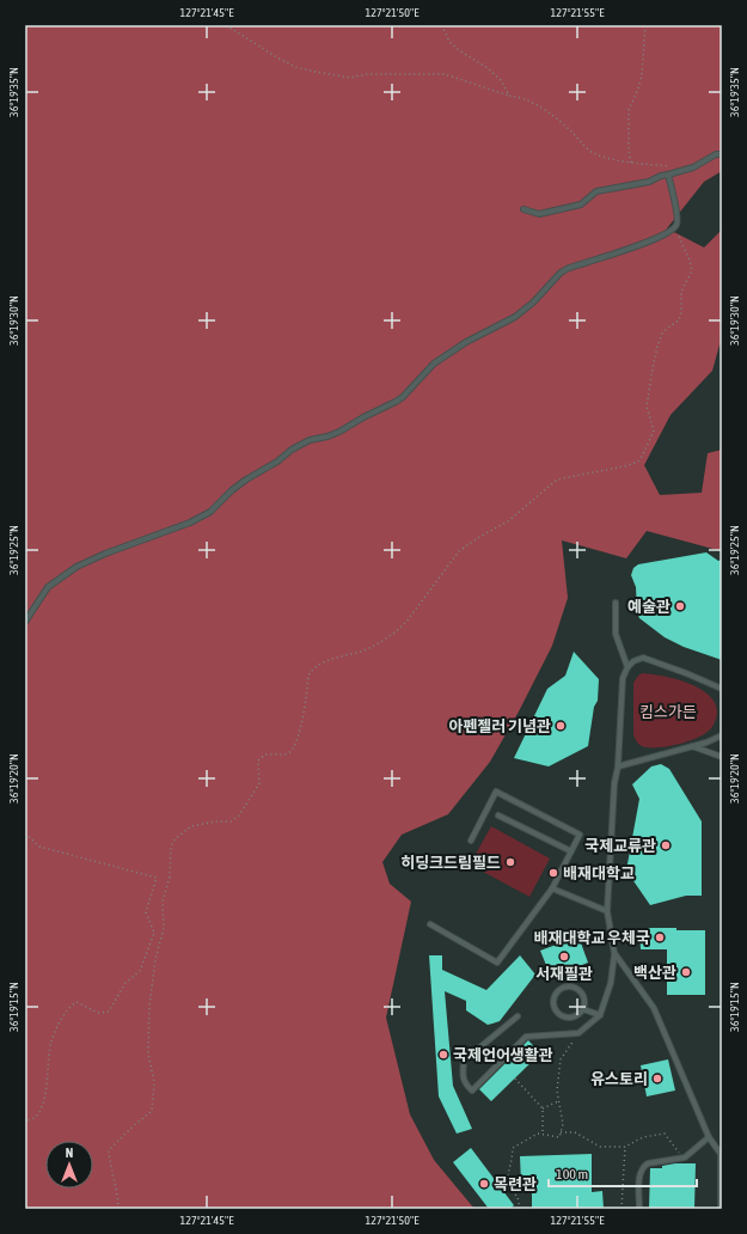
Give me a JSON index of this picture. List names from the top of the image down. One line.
{"parks":["킴스가든"],"places":["예술관","아펜젤러 기념관","국제교류관","히딩크드림필드","배재대학교","배재대학교 우체국","서재필관","백산관","국제언어생활관","유스토리","목련관"],"scale_bar":"100 m","north":"top","coordinates":["127°21'45\"E","127°21'50\"E","127°21'55\"E","36°19'35\"N","36°19'30\"N","36°19'25\"N","36°19'20\"N","36°19'15\"N"]}
